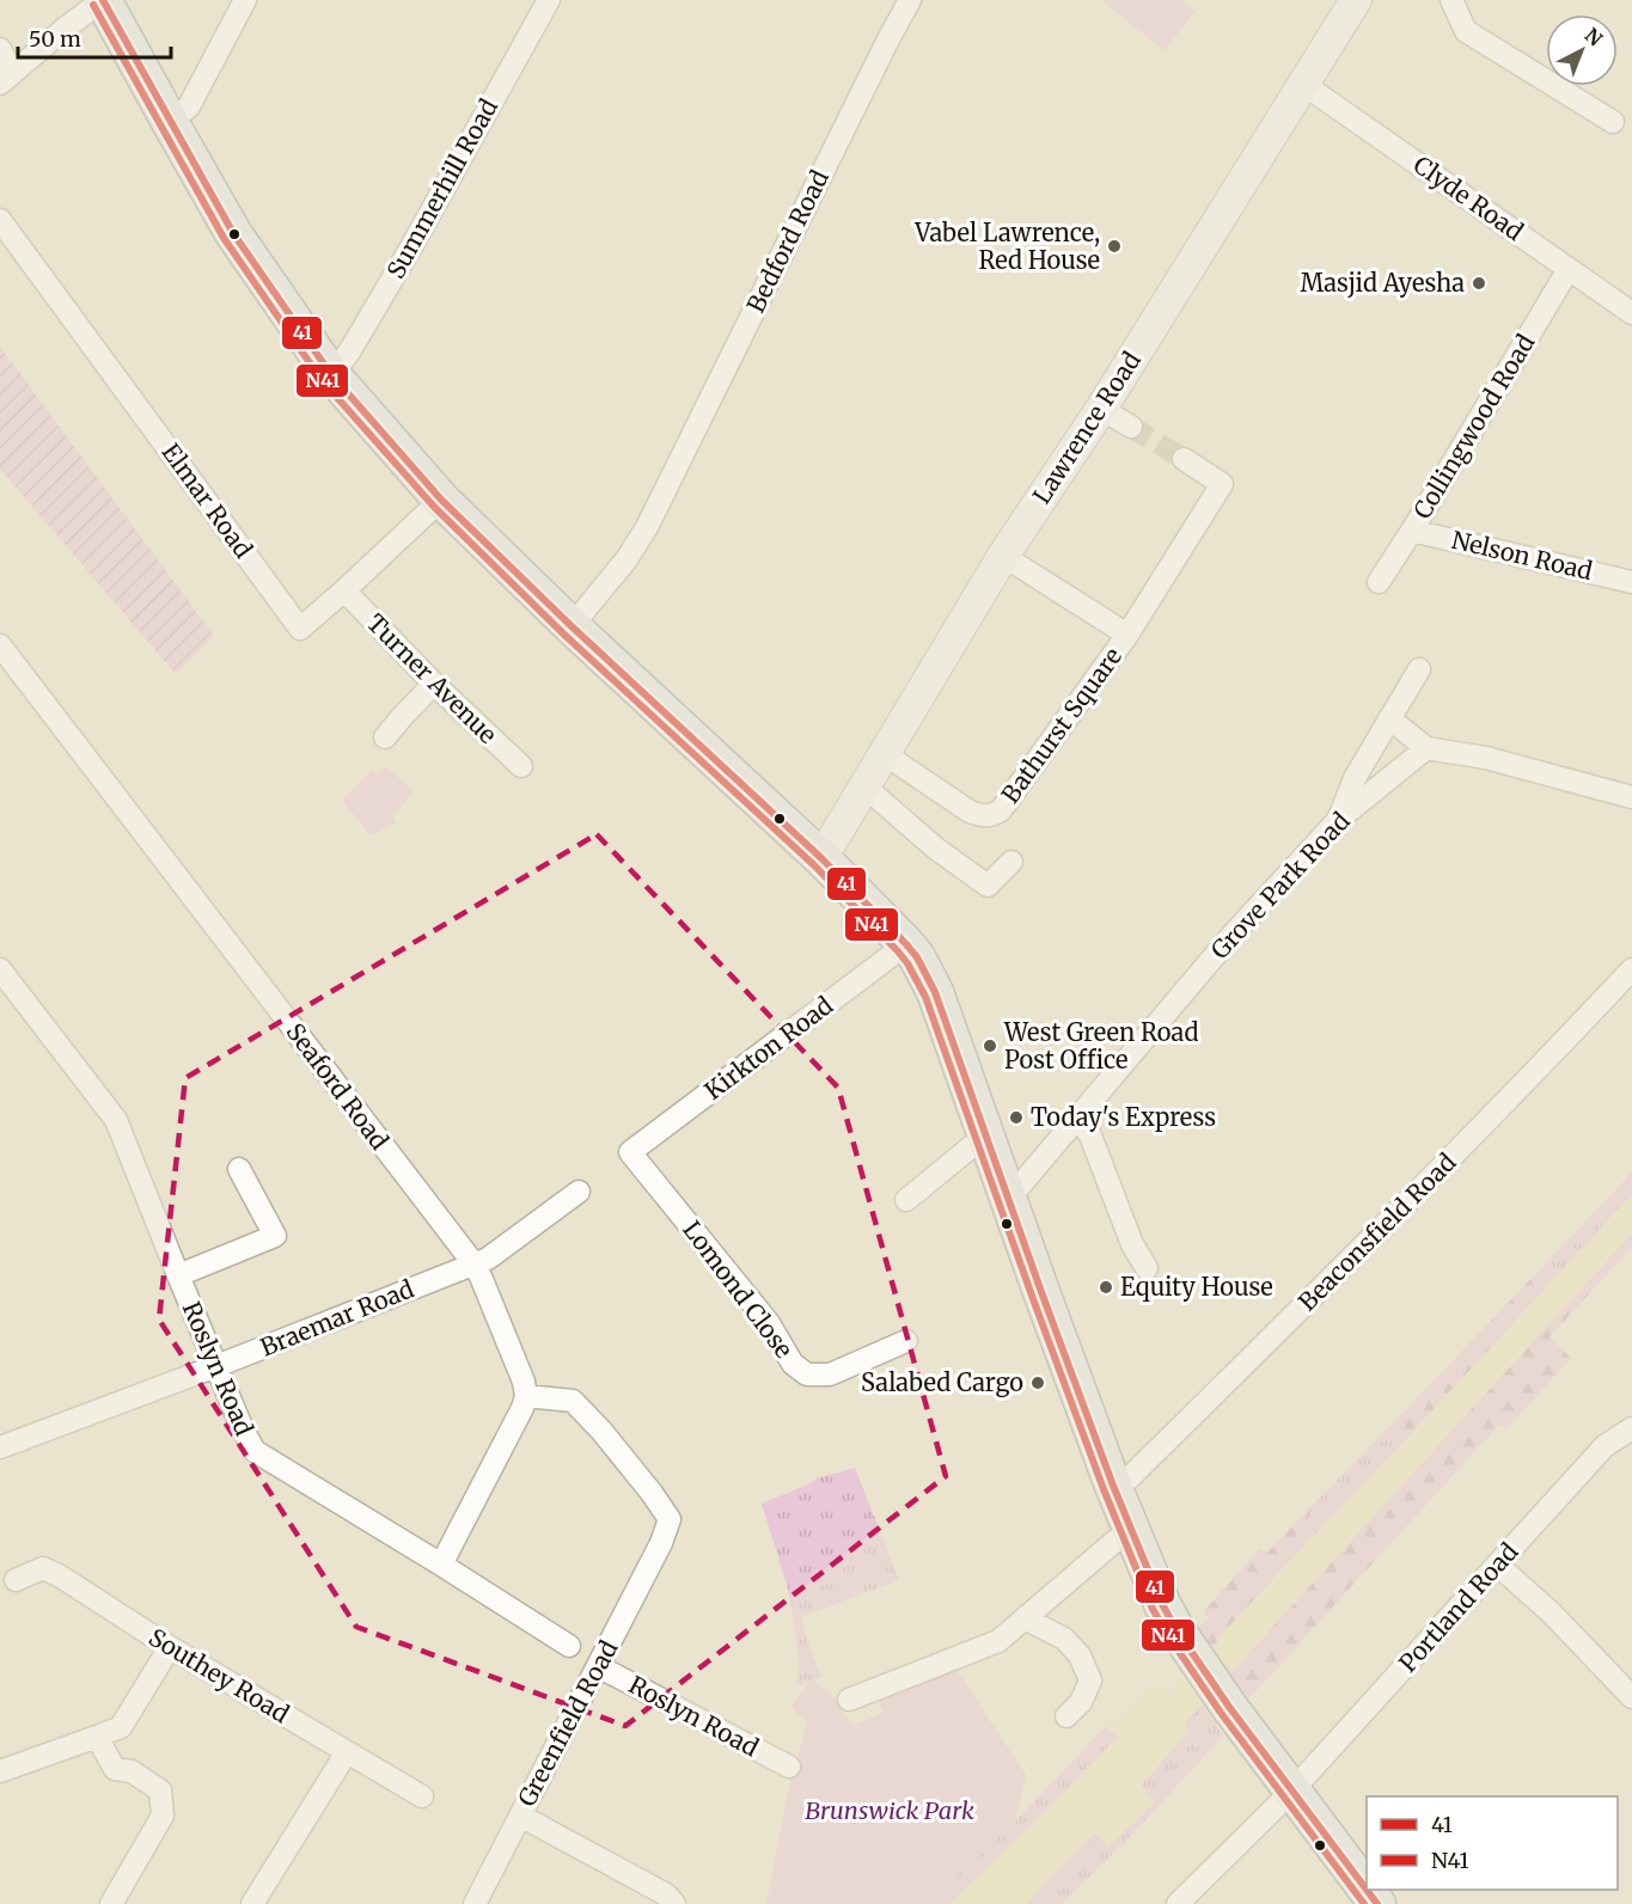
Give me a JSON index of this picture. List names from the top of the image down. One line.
{"streets":{"street":["Summerhill Road","Clyde Road","Bedford Road","Collingwood Road","Lawrence Road","Elmar Road","Nelson Road","Turner Avenue","Bathurst Square","Grove Park Road","Kirkton Road","Seaford Road","Beaconsfield Road","Lomond Close","Braemar Road","Roslyn Road","Portland Road","Southey Road","Greenfield Road"]},"crossings":[["Clyde Road","Collingwood Road"],["Clyde Road","Lawrence Road"],["Collingwood Road","Nelson Road"],["Lawrence Road","Bathurst Square"],["Elmar Road","Turner Avenue"],["Kirkton Road","Lomond Close"],["Seaford Road","Braemar Road"],["Seaford Road","Greenfield Road"],["Braemar Road","Roslyn Road"],["Roslyn Road","Greenfield Road"]],"parks":["Brunswick Park"],"places":["Vabel Lawrence, Red House","Masjid Ayesha","West Green Road Post Office","Today's Express","Equity House","Salabed Cargo"],"lines":["transit line 41","transit line N41"],"legend":["41","N41"],"scale_bar":"50 m","north":"top right"}
